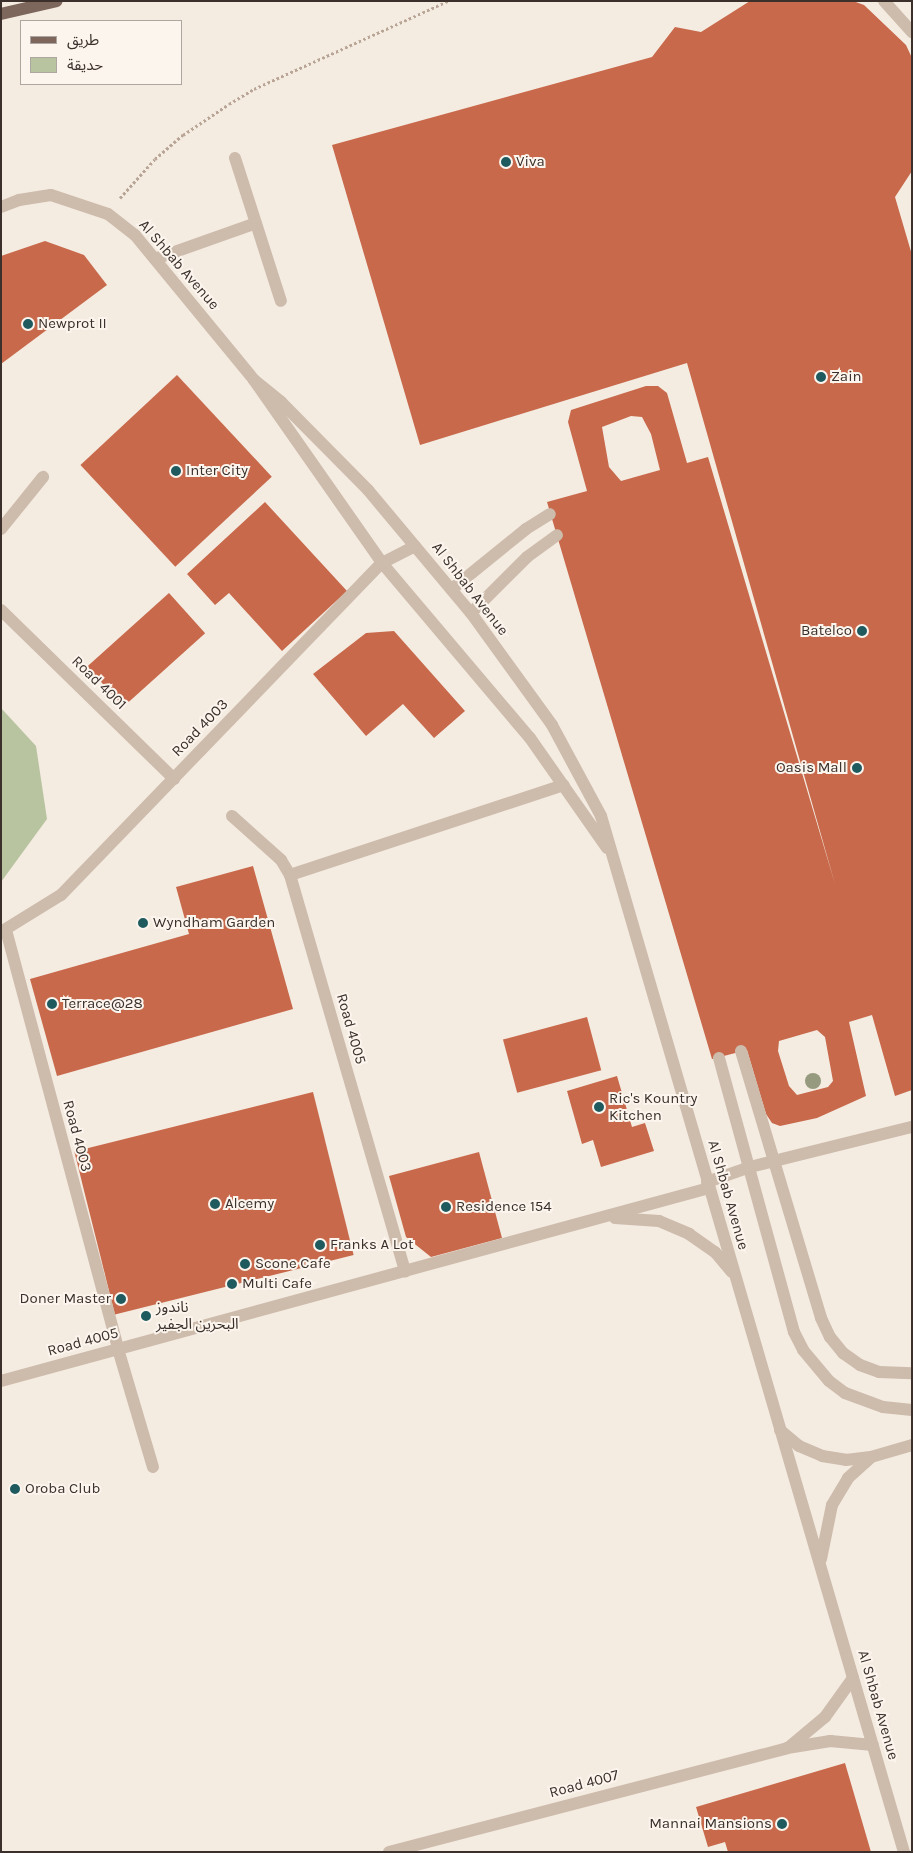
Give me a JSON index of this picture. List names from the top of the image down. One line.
{"streets":{"street":["Al Shbab Avenue","Road 4001","Road 4003","Road 4005","Road 4007"]},"crossings":[["Al Shbab Avenue","Road 4003"],["Al Shbab Avenue","Road 4005"],["Al Shbab Avenue","Road 4007"],["Road 4001","Road 4003"],["Road 4003","Road 4005"]],"places":["Viva","Newprot II","Zain","Inter City","Batelco","Oasis Mall","Wyndham Garden","Terrace@28","Ric's Kountry Kitchen","Alcemy","Residence 154","Franks A Lot","Scone Cafe","Multi Cafe","Doner Master","ناندوز البحرين الجفير","Oroba Club","Mannai Mansions"],"legend":["طريق","حديقة"]}
